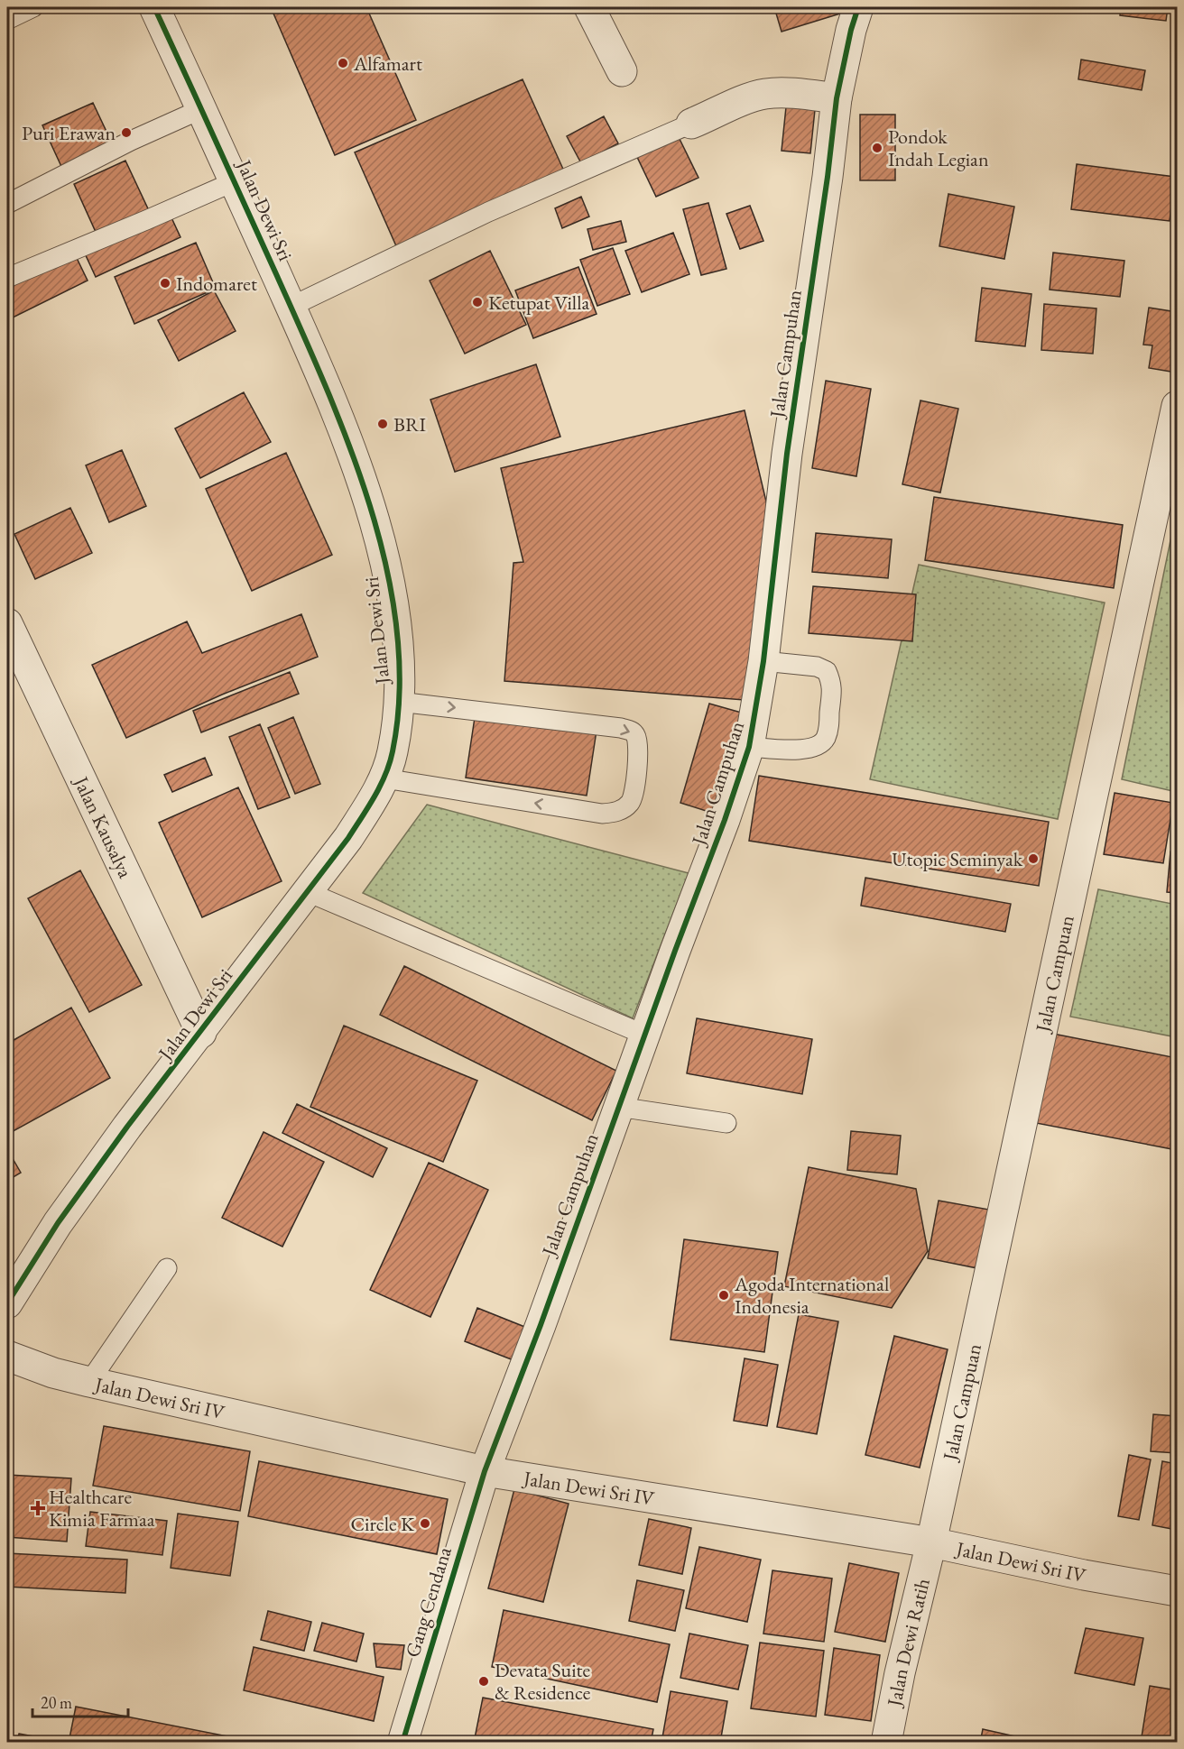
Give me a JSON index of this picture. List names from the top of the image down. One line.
{"streets":{"street":["Jalan Dewi Sri","Jalan Campuhan","Jalan Kausalya","Jalan Campuan","Jalan Dewi Sri IV","Gang Cendana","Jalan Dewi Ratih"]},"crossings":[["Jalan Dewi Sri","Jalan Kausalya"],["Jalan Campuhan","Jalan Dewi Sri IV"],["Jalan Campuhan","Gang Cendana"],["Jalan Campuan","Jalan Dewi Sri IV"],["Jalan Campuan","Jalan Dewi Ratih"],["Jalan Dewi Sri IV","Gang Cendana"],["Jalan Dewi Sri IV","Jalan Dewi Ratih"]],"places":{"other":["Alfamart","Puri Erawan","Pondok Indah Legian","Indomaret","Ketupat Villa","BRI","Utopic Seminyak","Agoda International Indonesia","Circle K","Devata Suite & Residence"],"health":["Healthcare Kimia Farmaa"]},"scale_bar":"20 m"}
